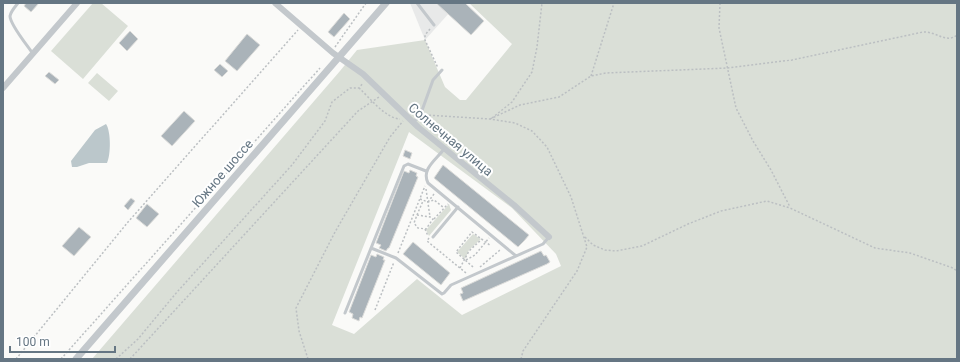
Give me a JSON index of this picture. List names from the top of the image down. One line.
{"streets":{"street":["Солнечная улица","Южное шоссе"]},"crossings":[["Солнечная улица","Южное шоссе"]],"scale_bar":"100 m"}
